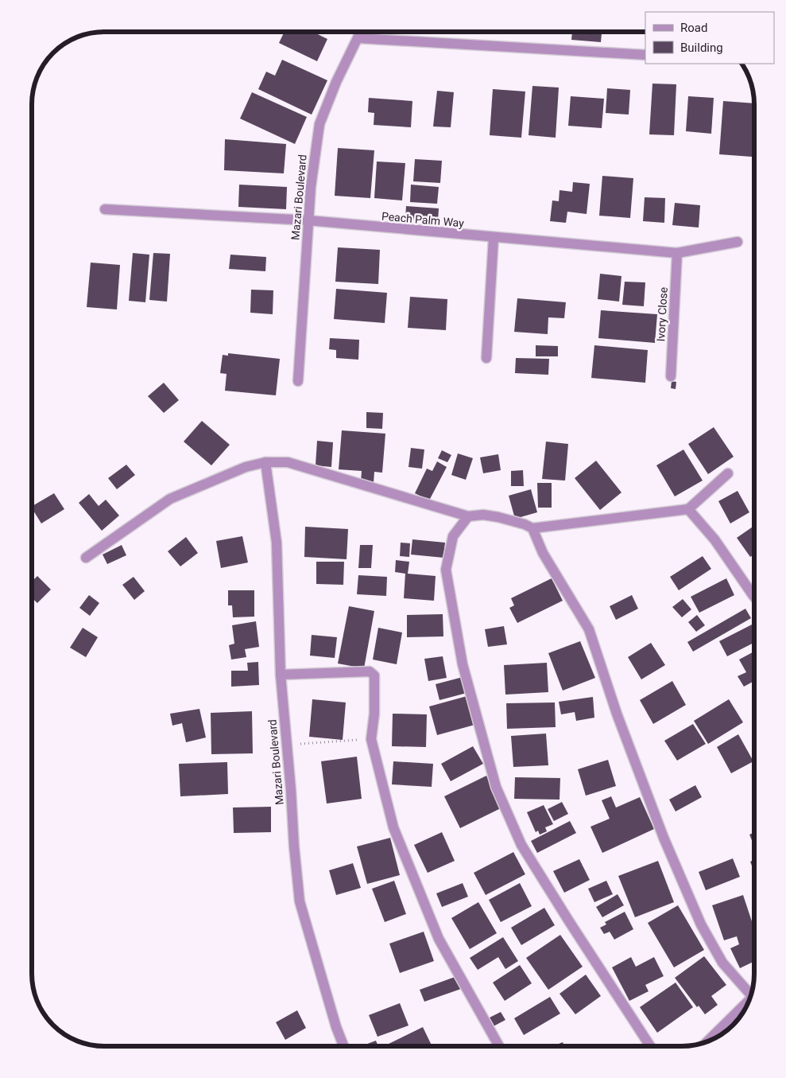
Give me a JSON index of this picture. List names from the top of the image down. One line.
{"streets":{"street":["Mazari Boulevard","Peach Palm Way","Ivory Close"]},"crossings":[["Mazari Boulevard","Peach Palm Way"],["Peach Palm Way","Ivory Close"]],"legend":["Road","Building"]}
